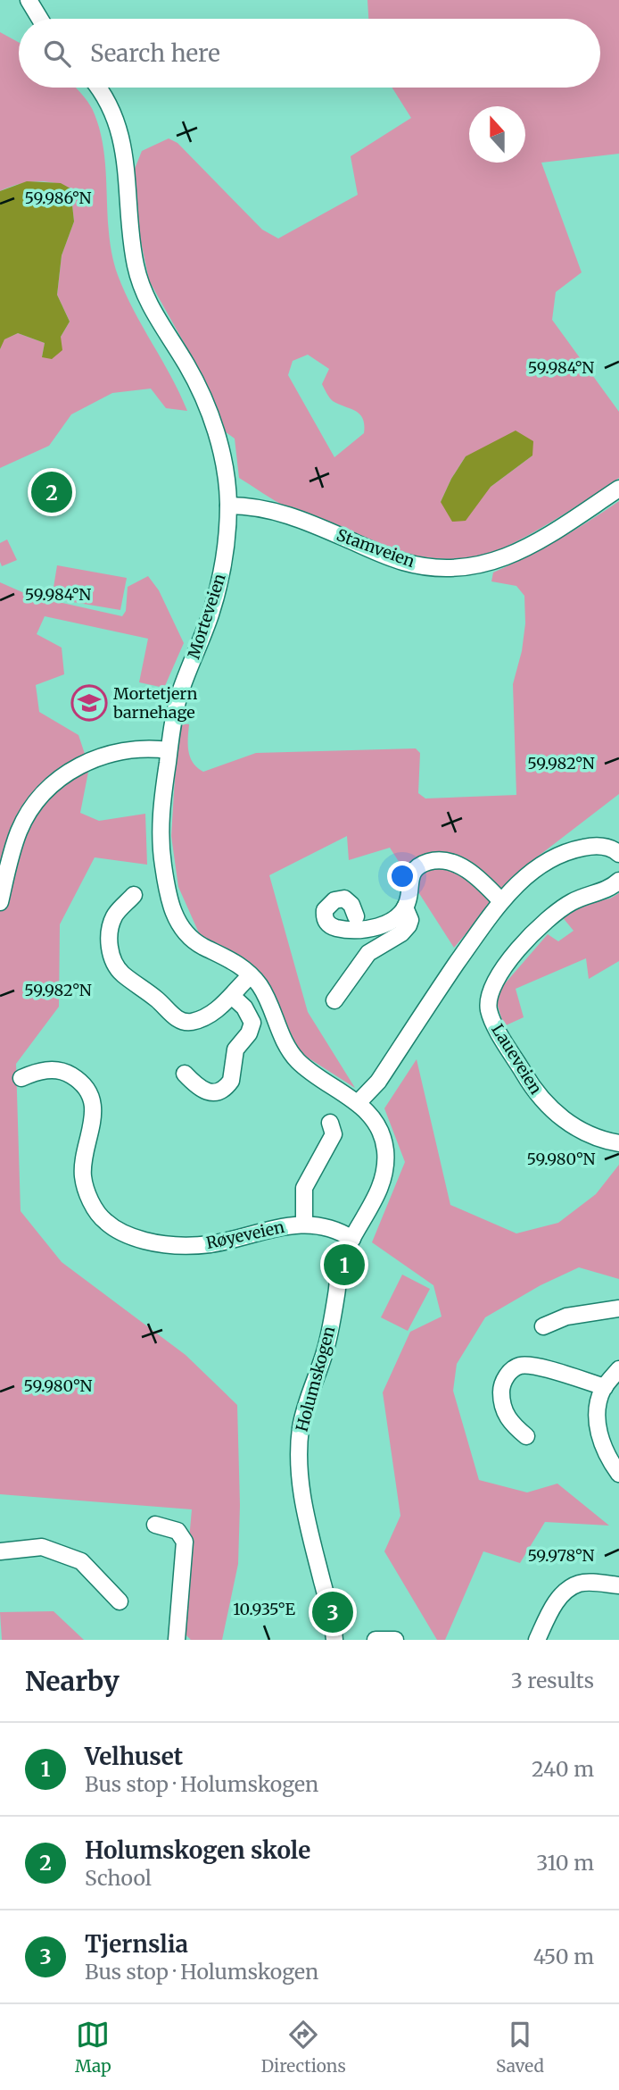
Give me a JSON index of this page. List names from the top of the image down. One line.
{"streets":{"street":["Stamveien","Morteveien","Laueveien","Røyeveien","Holumskogen"]},"crossings":[["Stamveien","Morteveien"],["Morteveien","Røyeveien"],["Morteveien","Holumskogen"],["Røyeveien","Holumskogen"]],"places":{"school or university":["Mortetjern barnehage"]},"north":"top","page":{"search":"Search here","pins":["2","1","3"],"heading":["Nearby","3 results"],"list":[{"mark":"1","name":"Velhuset","note":"Bus stop · Holumskogen","value":"240 m"},{"mark":"2","name":"Holumskogen skole","note":"School","value":"310 m"},{"mark":"3","name":"Tjernslia","note":"Bus stop · Holumskogen","value":"450 m"}],"nav":["Map","Directions","Saved"]},"coordinates":["59.986°N","59.984°N","59.982°N","59.980°N","59.978°N","10.935°E"]}
